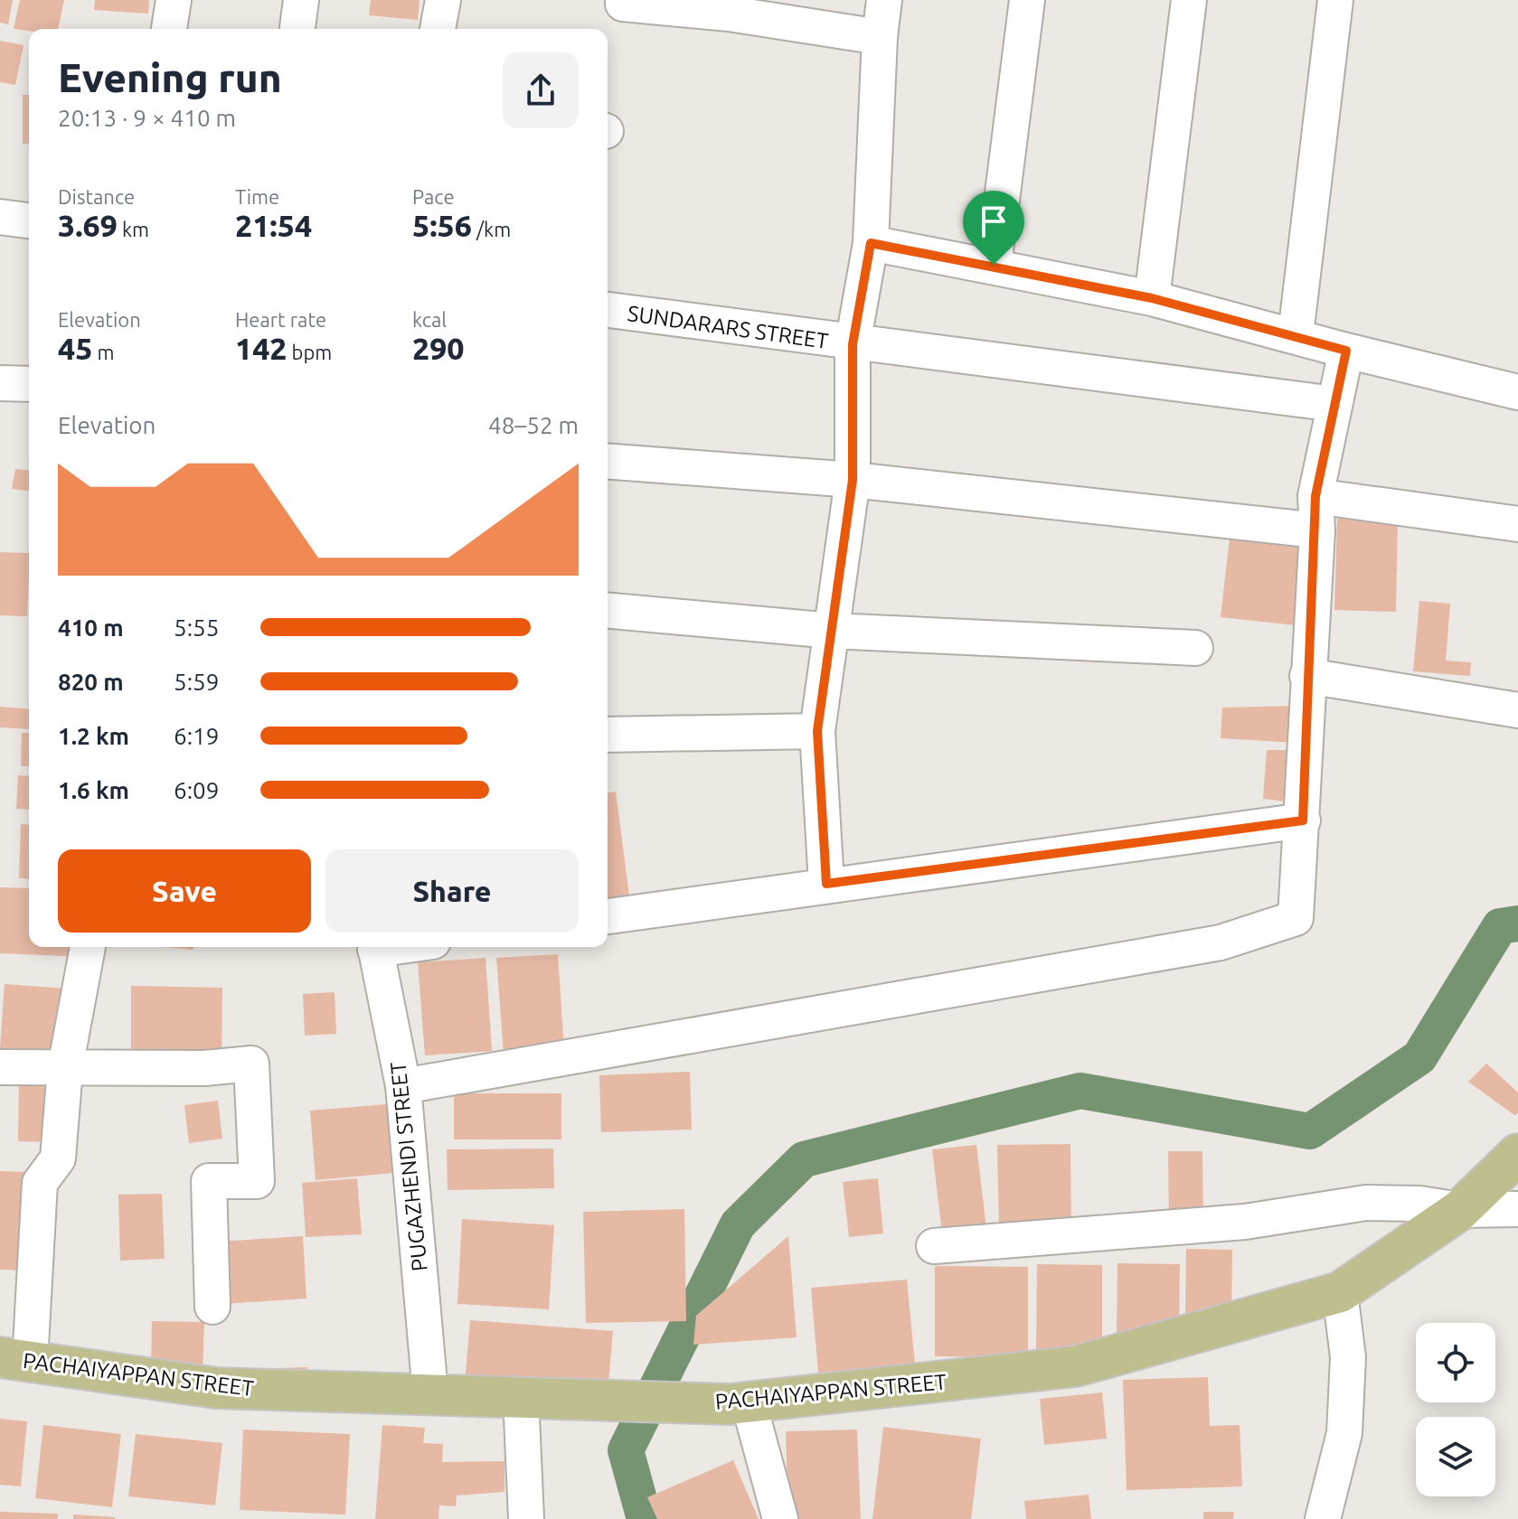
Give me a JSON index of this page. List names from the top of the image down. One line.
{"streets":{"main road":["PACHAIYAPPAN STREET"],"street":["SUNDARARS STREET","PUGAZHENDI STREET"]},"crossings":[["PUGAZHENDI STREET","PACHAIYAPPAN STREET"]],"page":{"heading":["Evening run","20:13 · 9 × 410 m"],"stats":[["Distance","3.69 km"],["Time","21:54"],["Pace","5:56 /km"],["Elevation","45 m"],["Heart rate","142 bpm"],["kcal","290"]],"chart":["Elevation","48–52 m"],"list":[{"name":"410 m","note":"5:55"},{"name":"820 m","note":"5:59"},{"name":"1.2 km","note":"6:19"},{"name":"1.6 km","note":"6:09"}],"buttons":["Save","Share"]}}
